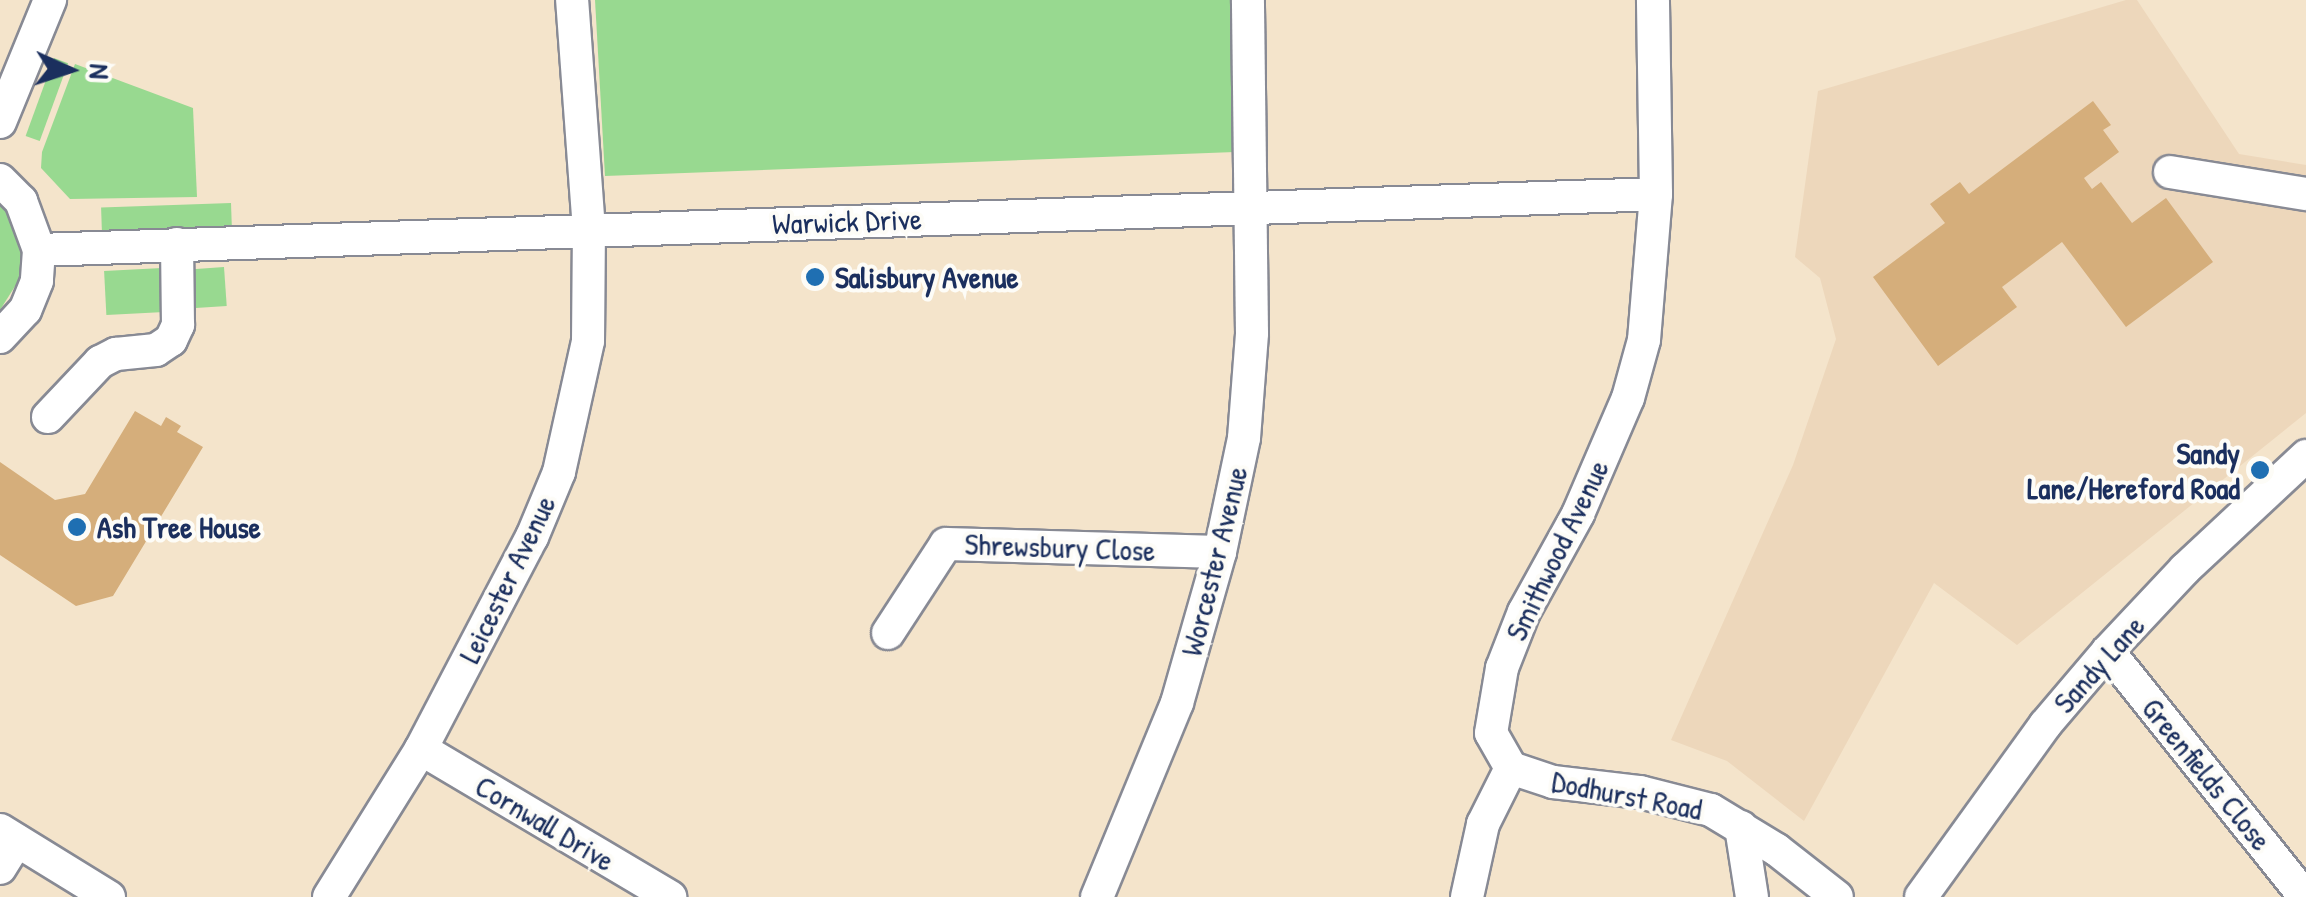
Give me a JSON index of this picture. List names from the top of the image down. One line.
{"streets":{"street":["Warwick Drive","Shrewsbury Close","Smithwood Avenue","Worcester Avenue","Leicester Avenue","Sandy Lane","Greenfields Close","Dodhurst Road","Cornwall Drive"]},"crossings":[["Warwick Drive","Smithwood Avenue"],["Warwick Drive","Worcester Avenue"],["Warwick Drive","Leicester Avenue"],["Shrewsbury Close","Worcester Avenue"],["Smithwood Avenue","Dodhurst Road"],["Leicester Avenue","Cornwall Drive"],["Sandy Lane","Greenfields Close"]],"places":["Salisbury Avenue","Sandy Lane/Hereford Road","Ash Tree House"],"north":"right"}
